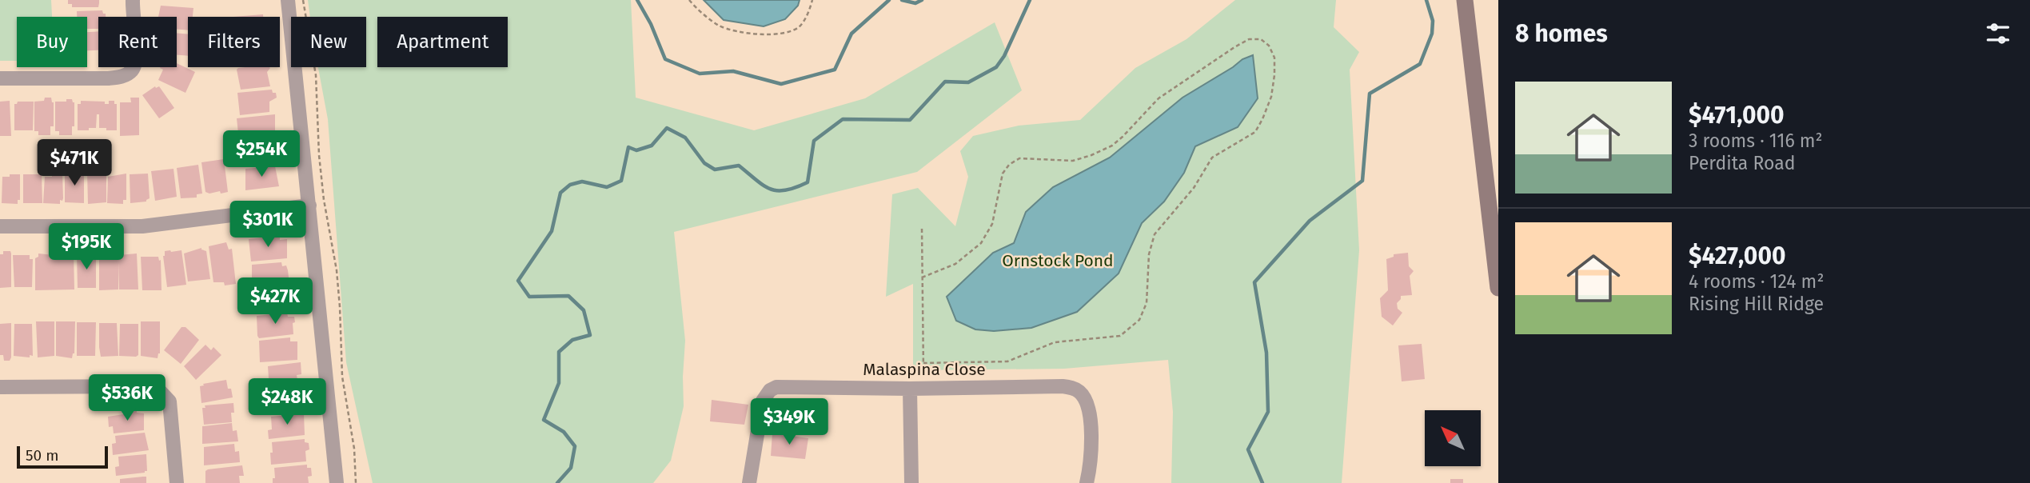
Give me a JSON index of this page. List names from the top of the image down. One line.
{"streets":{"street":["Malaspina Close"]},"parks":["Ornstock Pond"],"scale_bar":"50 m","north":"top left","page":{"heading":"8 homes","chip":["Buy","Rent","Filters","New","Apartment"],"list":[{"name":"$471,000","note":"3 rooms · 116 m² · Perdita Road"},{"name":"$427,000","note":"4 rooms · 124 m² · Rising Hill Ridge"}],"price":["$254K","$471K","$301K","$195K","$427K","$536K","$248K","$349K"],"scale":"50 m"}}
